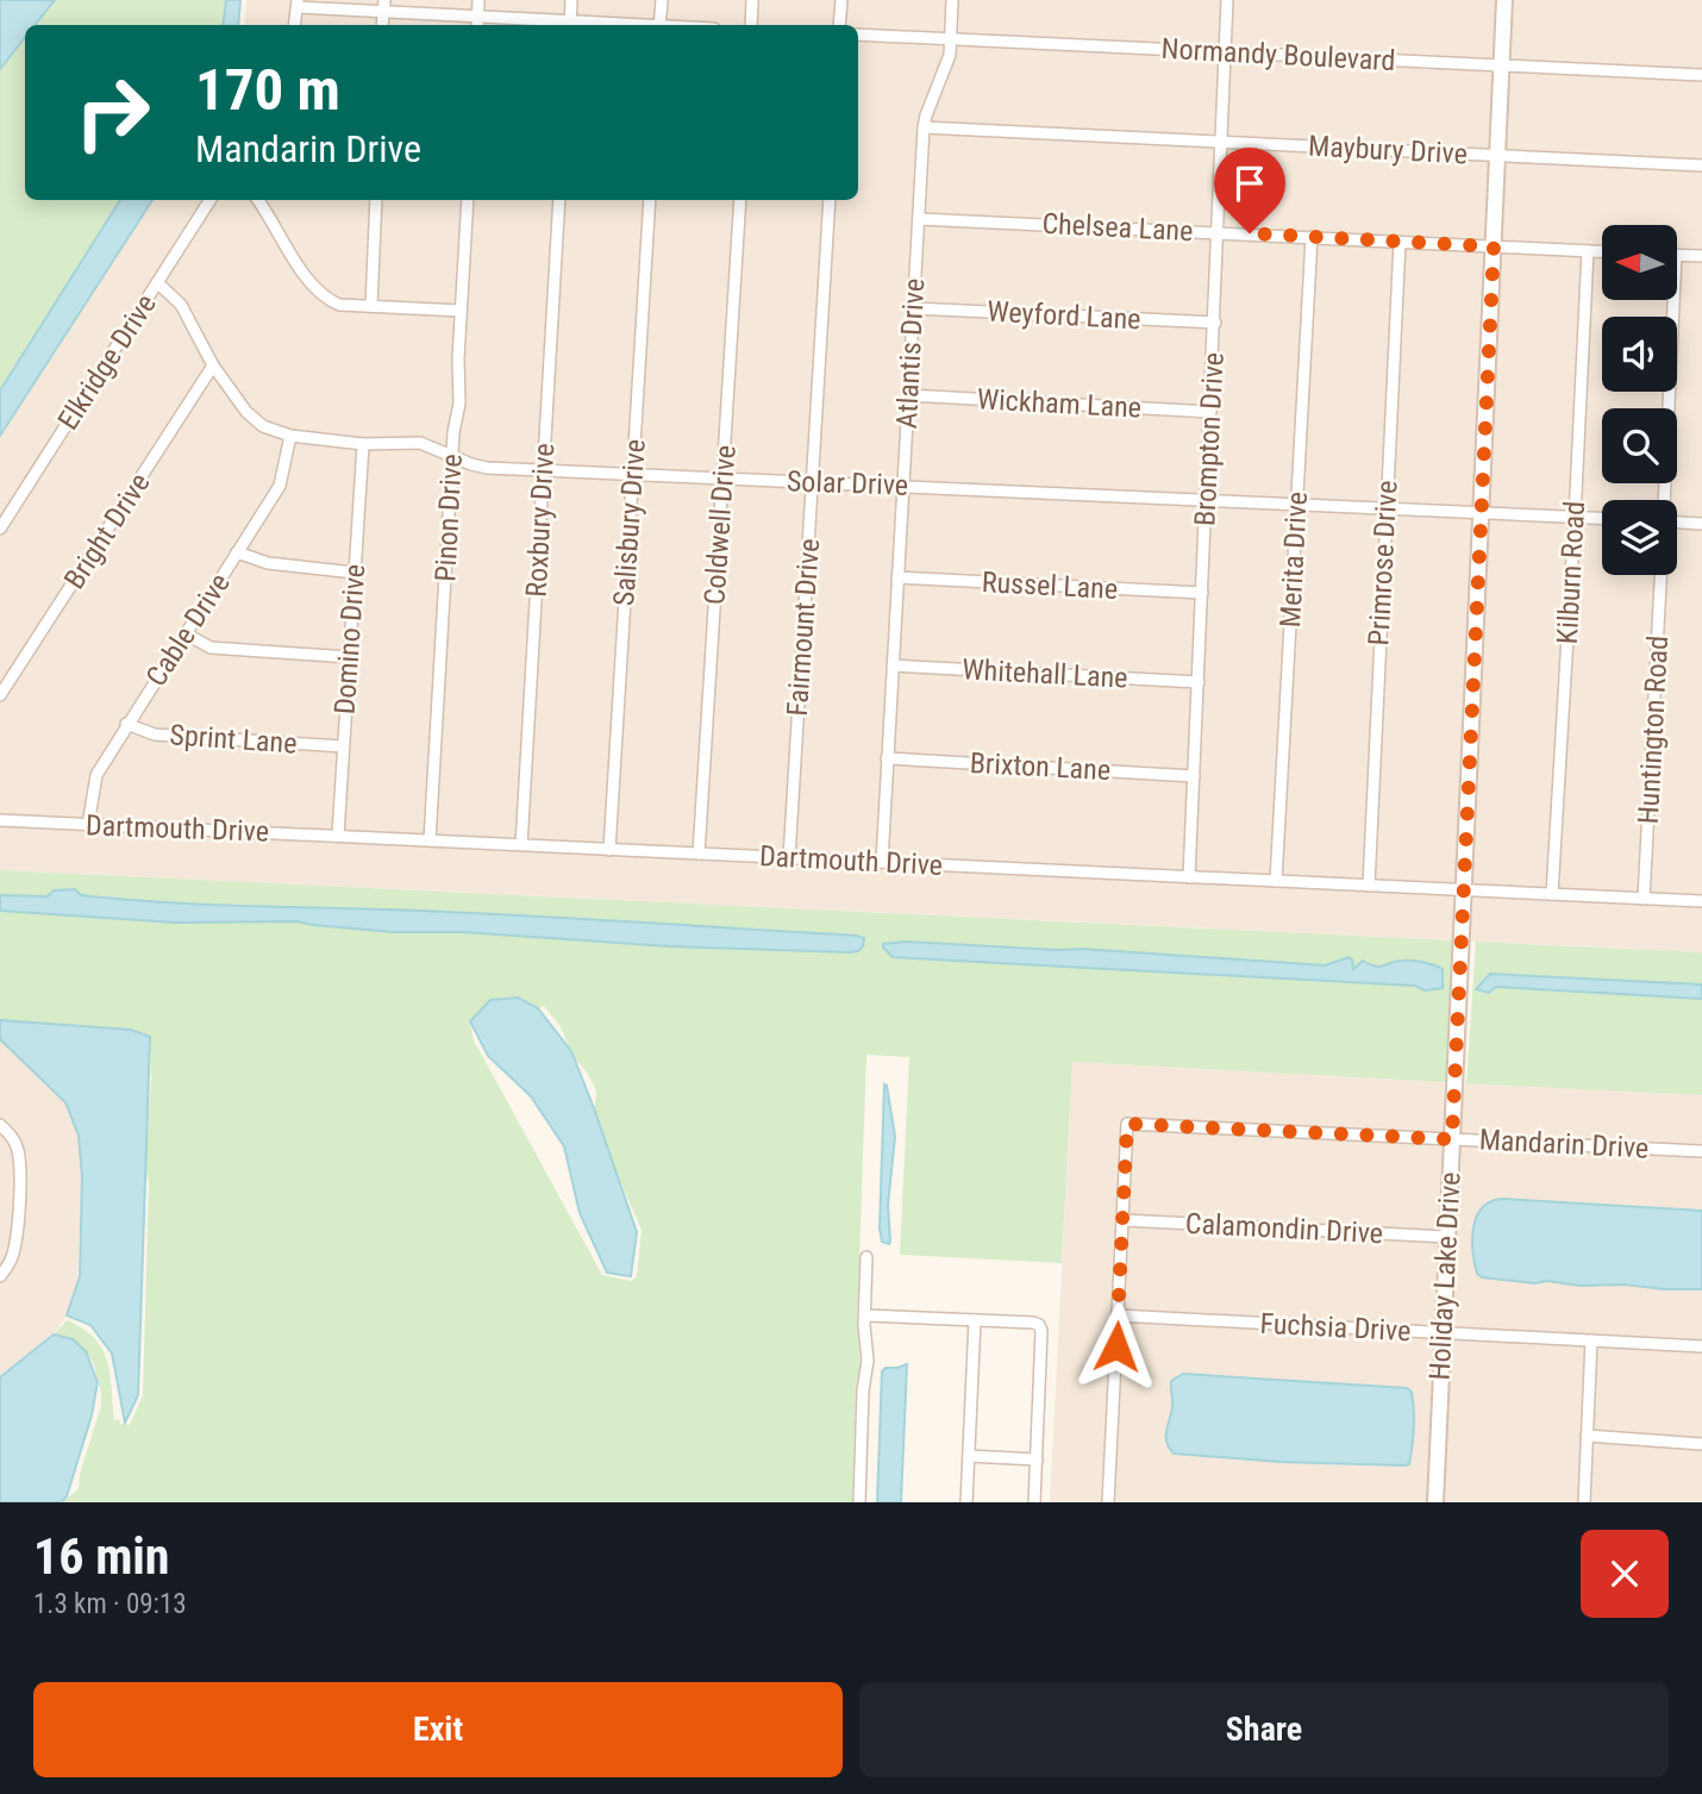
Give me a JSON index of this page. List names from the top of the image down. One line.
{"streets":{"street":["Normandy Boulevard","Maybury Drive","Chelsea Lane","Weyford Lane","Atlantis Drive","Elkridge Drive","Wickham Lane","Brompton Drive","Solar Drive","Pinon Drive","Roxbury Drive","Salisbury Drive","Coldwell Drive","Bright Drive","Merita Drive","Primrose Drive","Kilburn Road","Russel Lane","Fairmount Drive","Cable Drive","Domino Drive","Whitehall Lane","Huntington Road","Sprint Lane","Brixton Lane","Dartmouth Drive","Mandarin Drive","Calamondin Drive","Holiday Lake Drive","Fuchsia Drive"]},"crossings":[["Normandy Boulevard","Atlantis Drive"],["Normandy Boulevard","Brompton Drive"],["Normandy Boulevard","Holiday Lake Drive"],["Maybury Drive","Atlantis Drive"],["Maybury Drive","Brompton Drive"],["Maybury Drive","Holiday Lake Drive"],["Chelsea Lane","Atlantis Drive"],["Chelsea Lane","Brompton Drive"],["Chelsea Lane","Merita Drive"],["Chelsea Lane","Primrose Drive"],["Chelsea Lane","Kilburn Road"],["Chelsea Lane","Holiday Lake Drive"],["Weyford Lane","Atlantis Drive"],["Weyford Lane","Brompton Drive"],["Atlantis Drive","Wickham Lane"],["Atlantis Drive","Solar Drive"],["Atlantis Drive","Russel Lane"],["Atlantis Drive","Whitehall Lane"],["Atlantis Drive","Brixton Lane"],["Atlantis Drive","Dartmouth Drive"],["Elkridge Drive","Solar Drive"],["Wickham Lane","Brompton Drive"],["Brompton Drive","Solar Drive"],["Brompton Drive","Russel Lane"],["Brompton Drive","Whitehall Lane"],["Brompton Drive","Brixton Lane"],["Brompton Drive","Dartmouth Drive"],["Solar Drive","Pinon Drive"],["Solar Drive","Roxbury Drive"],["Solar Drive","Salisbury Drive"],["Solar Drive","Coldwell Drive"],["Solar Drive","Bright Drive"],["Solar Drive","Merita Drive"],["Solar Drive","Primrose Drive"],["Solar Drive","Kilburn Road"],["Solar Drive","Fairmount Drive"],["Solar Drive","Cable Drive"],["Solar Drive","Domino Drive"],["Solar Drive","Holiday Lake Drive"],["Pinon Drive","Dartmouth Drive"],["Roxbury Drive","Dartmouth Drive"],["Salisbury Drive","Dartmouth Drive"],["Coldwell Drive","Dartmouth Drive"],["Merita Drive","Dartmouth Drive"],["Primrose Drive","Dartmouth Drive"],["Kilburn Road","Dartmouth Drive"],["Fairmount Drive","Dartmouth Drive"],["Cable Drive","Sprint Lane"],["Cable Drive","Dartmouth Drive"],["Domino Drive","Sprint Lane"],["Domino Drive","Dartmouth Drive"],["Huntington Road","Dartmouth Drive"],["Dartmouth Drive","Holiday Lake Drive"],["Mandarin Drive","Calamondin Drive"],["Mandarin Drive","Holiday Lake Drive"],["Calamondin Drive","Holiday Lake Drive"],["Holiday Lake Drive","Fuchsia Drive"]],"north":"left","page":{"turn":["170 m","Mandarin Drive"],"heading":["16 min","1.3 km · 09:13"],"buttons":["Exit","Share"]}}
